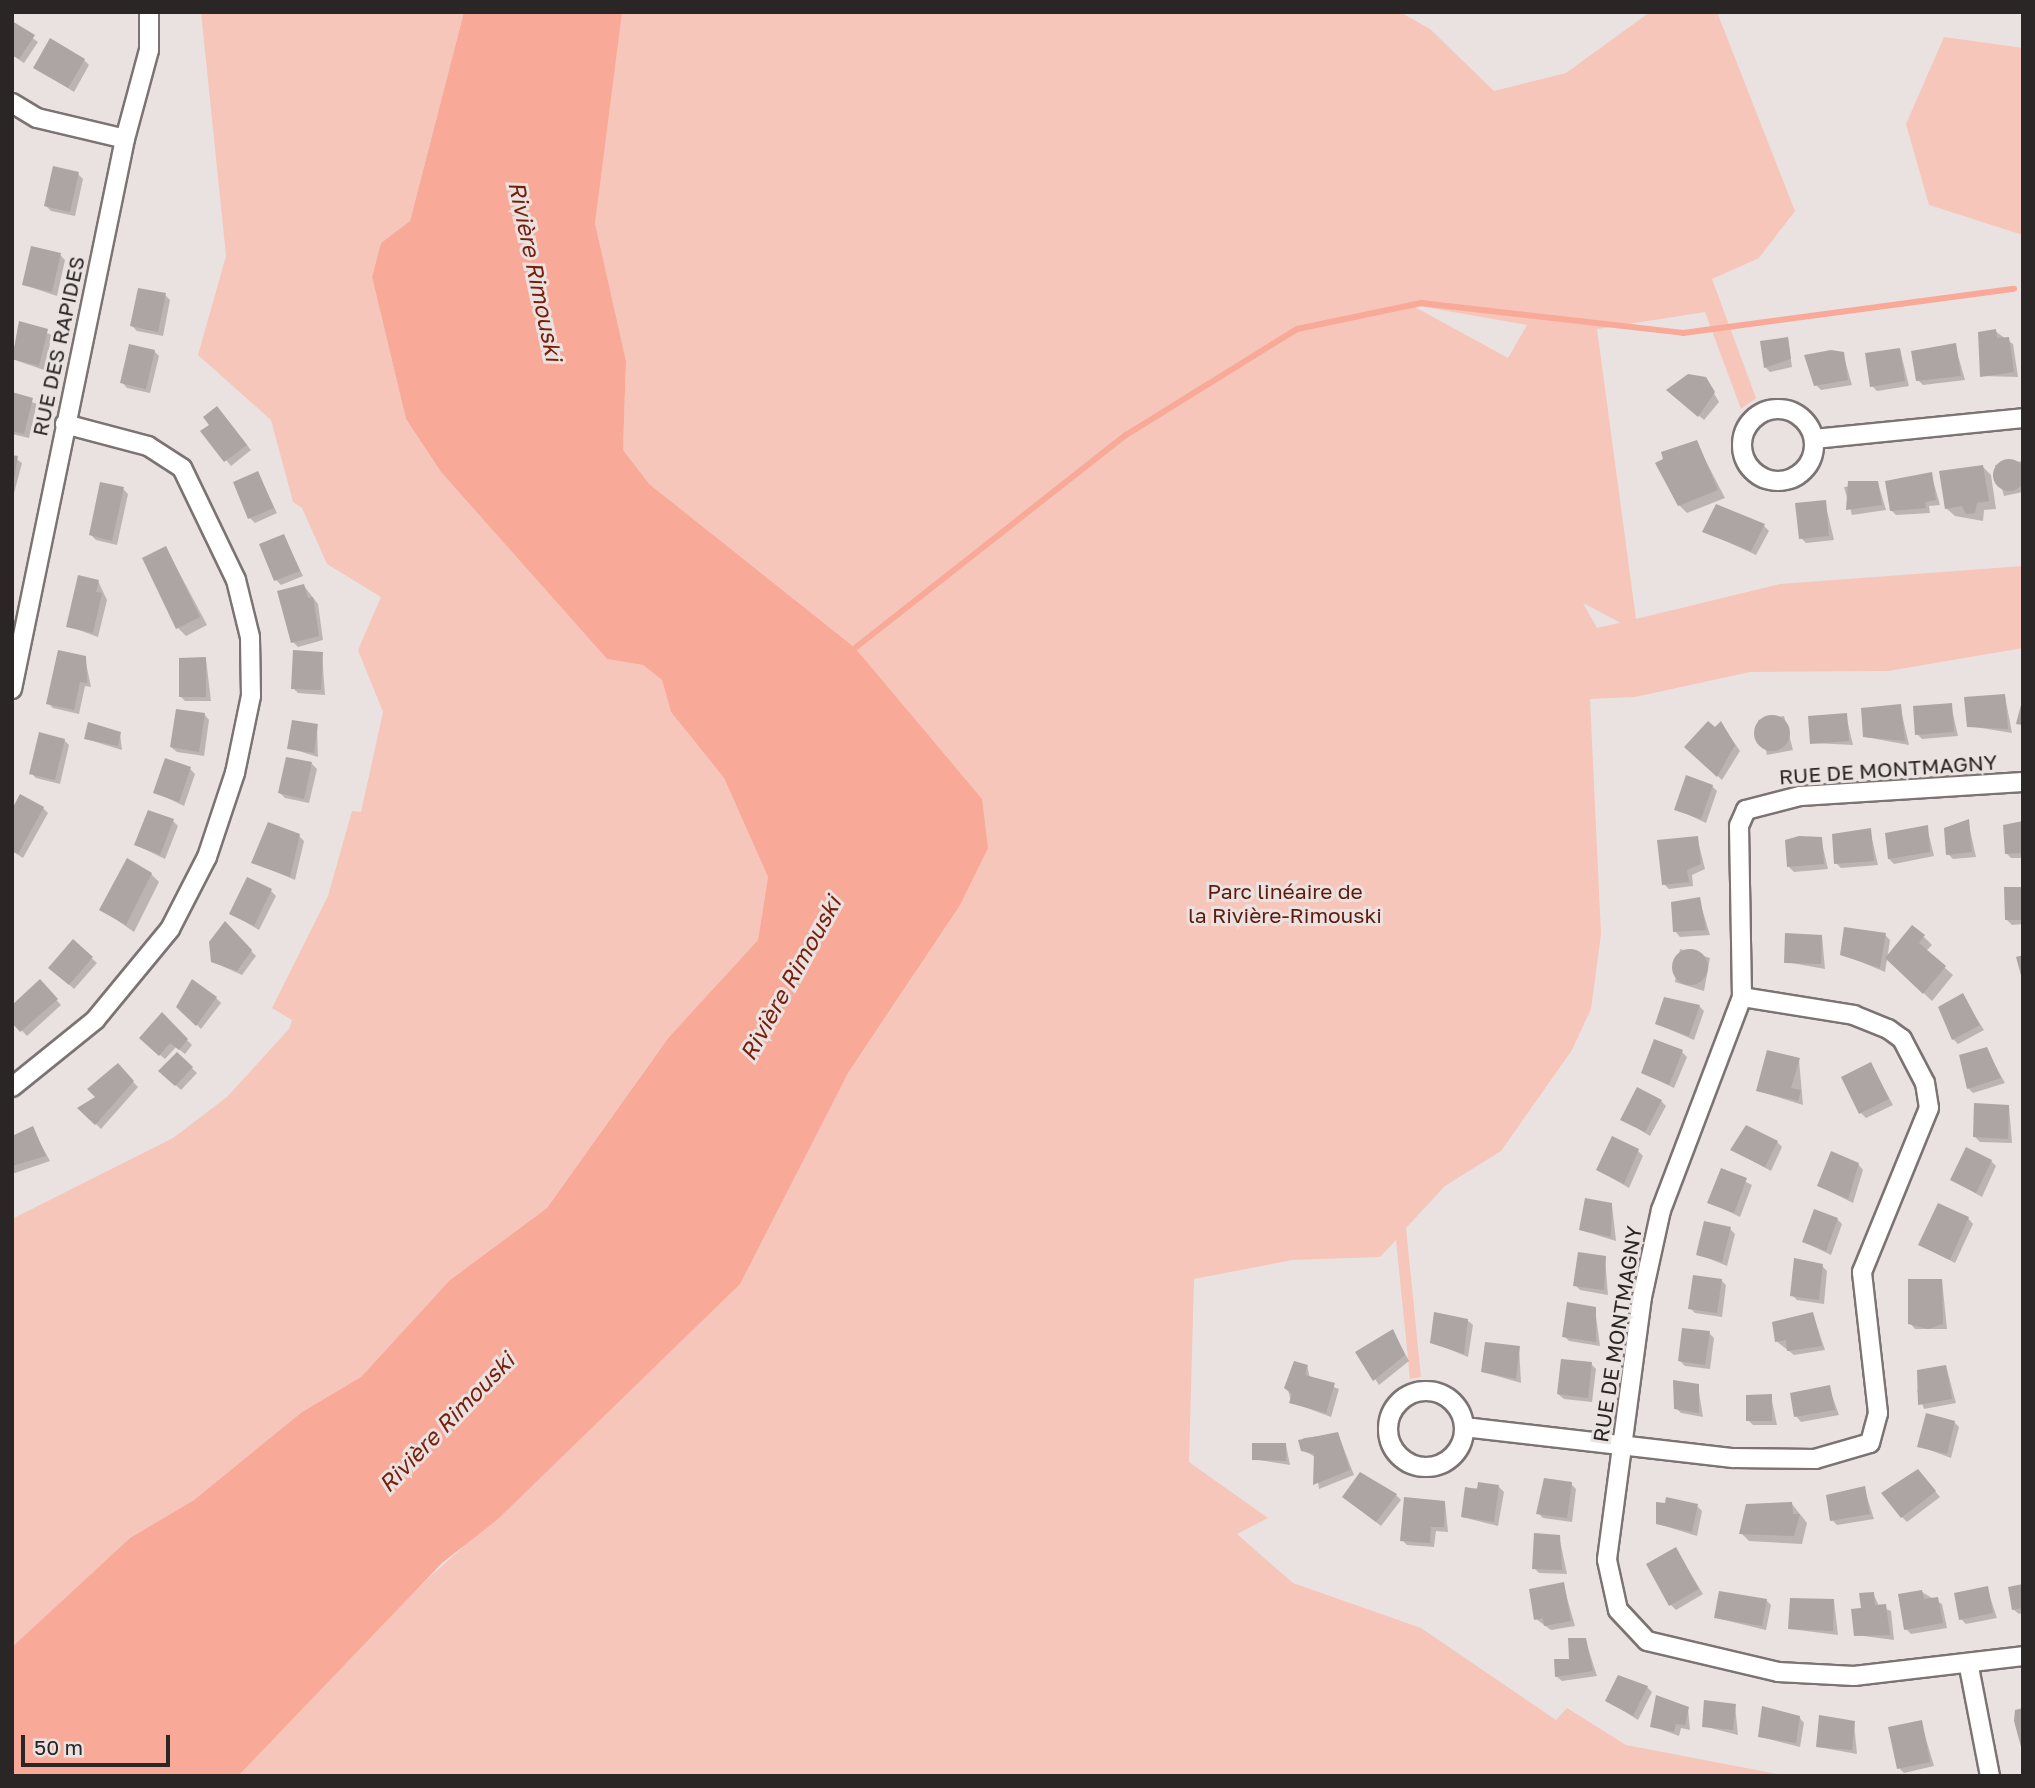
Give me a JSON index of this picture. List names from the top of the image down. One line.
{"streets":{"street":["RUE DES RAPIDES","RUE DE MONTMAGNY"]},"water":["Rivière Rimouski"],"parks":["Parc linéaire de la Rivière-Rimouski"],"scale_bar":"50 m"}
